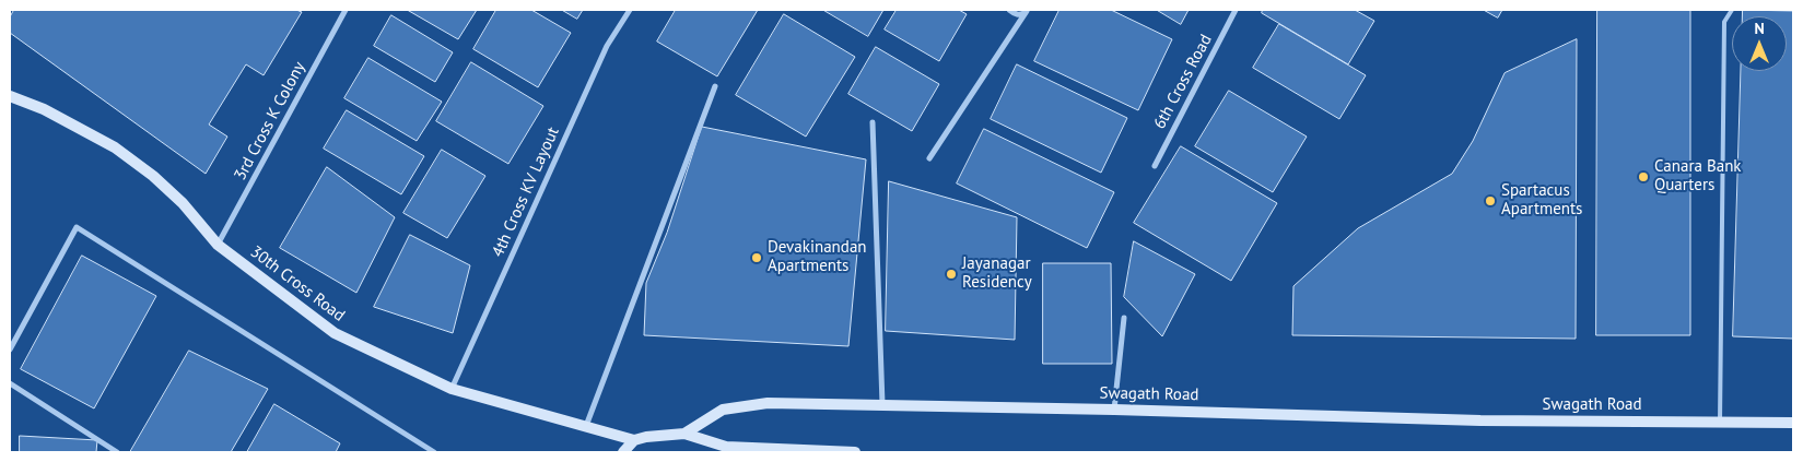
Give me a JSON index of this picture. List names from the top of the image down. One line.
{"streets":{"main road":["30th Cross Road","Swagath Road"],"street":["6th Cross Road","3rd Cross K Colony","4th Cross KV Layout"]},"crossings":[["3rd Cross K Colony","30th Cross Road"],["4th Cross KV Layout","30th Cross Road"]],"places":["Canara Bank Quarters","Spartacus Apartments","Devakinandan Apartments","Jayanagar Residency"],"north":"top"}
